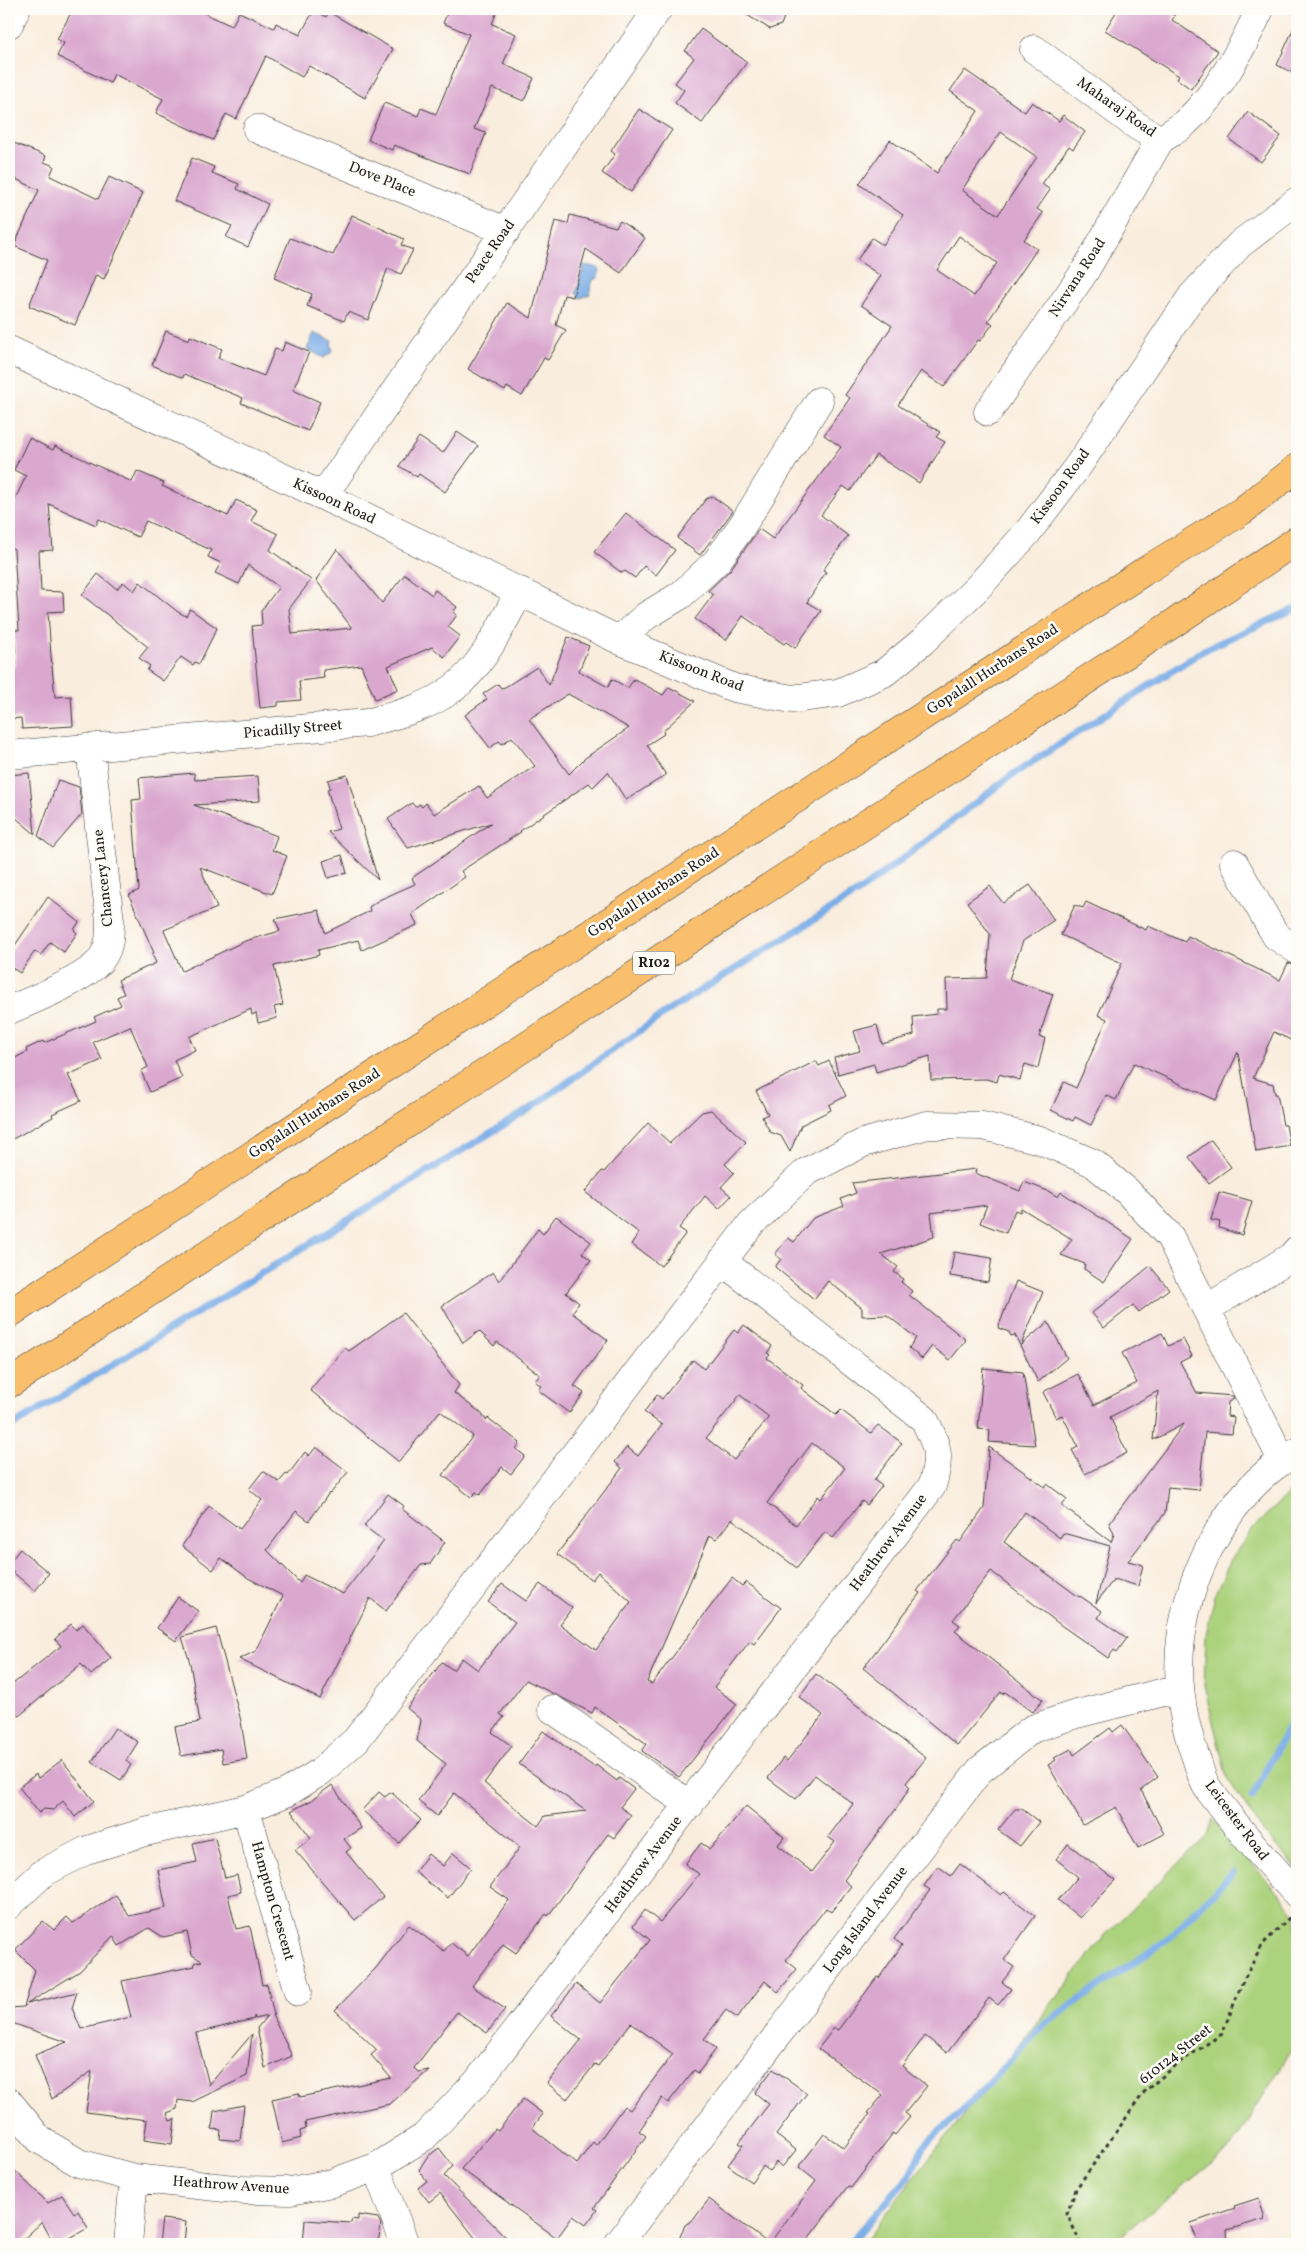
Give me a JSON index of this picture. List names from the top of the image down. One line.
{"streets":{"main road":["Gopalall Hurbans Road","R102"],"street":["Maharaj Road","Dove Place","Peace Road","Nirvana Road","Kissoon Road","Picadilly Street","Chancery Lane","Heathrow Avenue","Leicester Road","Hampton Crescent","Long Island Avenue"],"path":["610124 Street"]},"crossings":[["Maharaj Road","Nirvana Road"],["Dove Place","Peace Road"],["Peace Road","Kissoon Road"],["Kissoon Road","Picadilly Street"],["Picadilly Street","Chancery Lane"],["Leicester Road","Long Island Avenue"]]}
